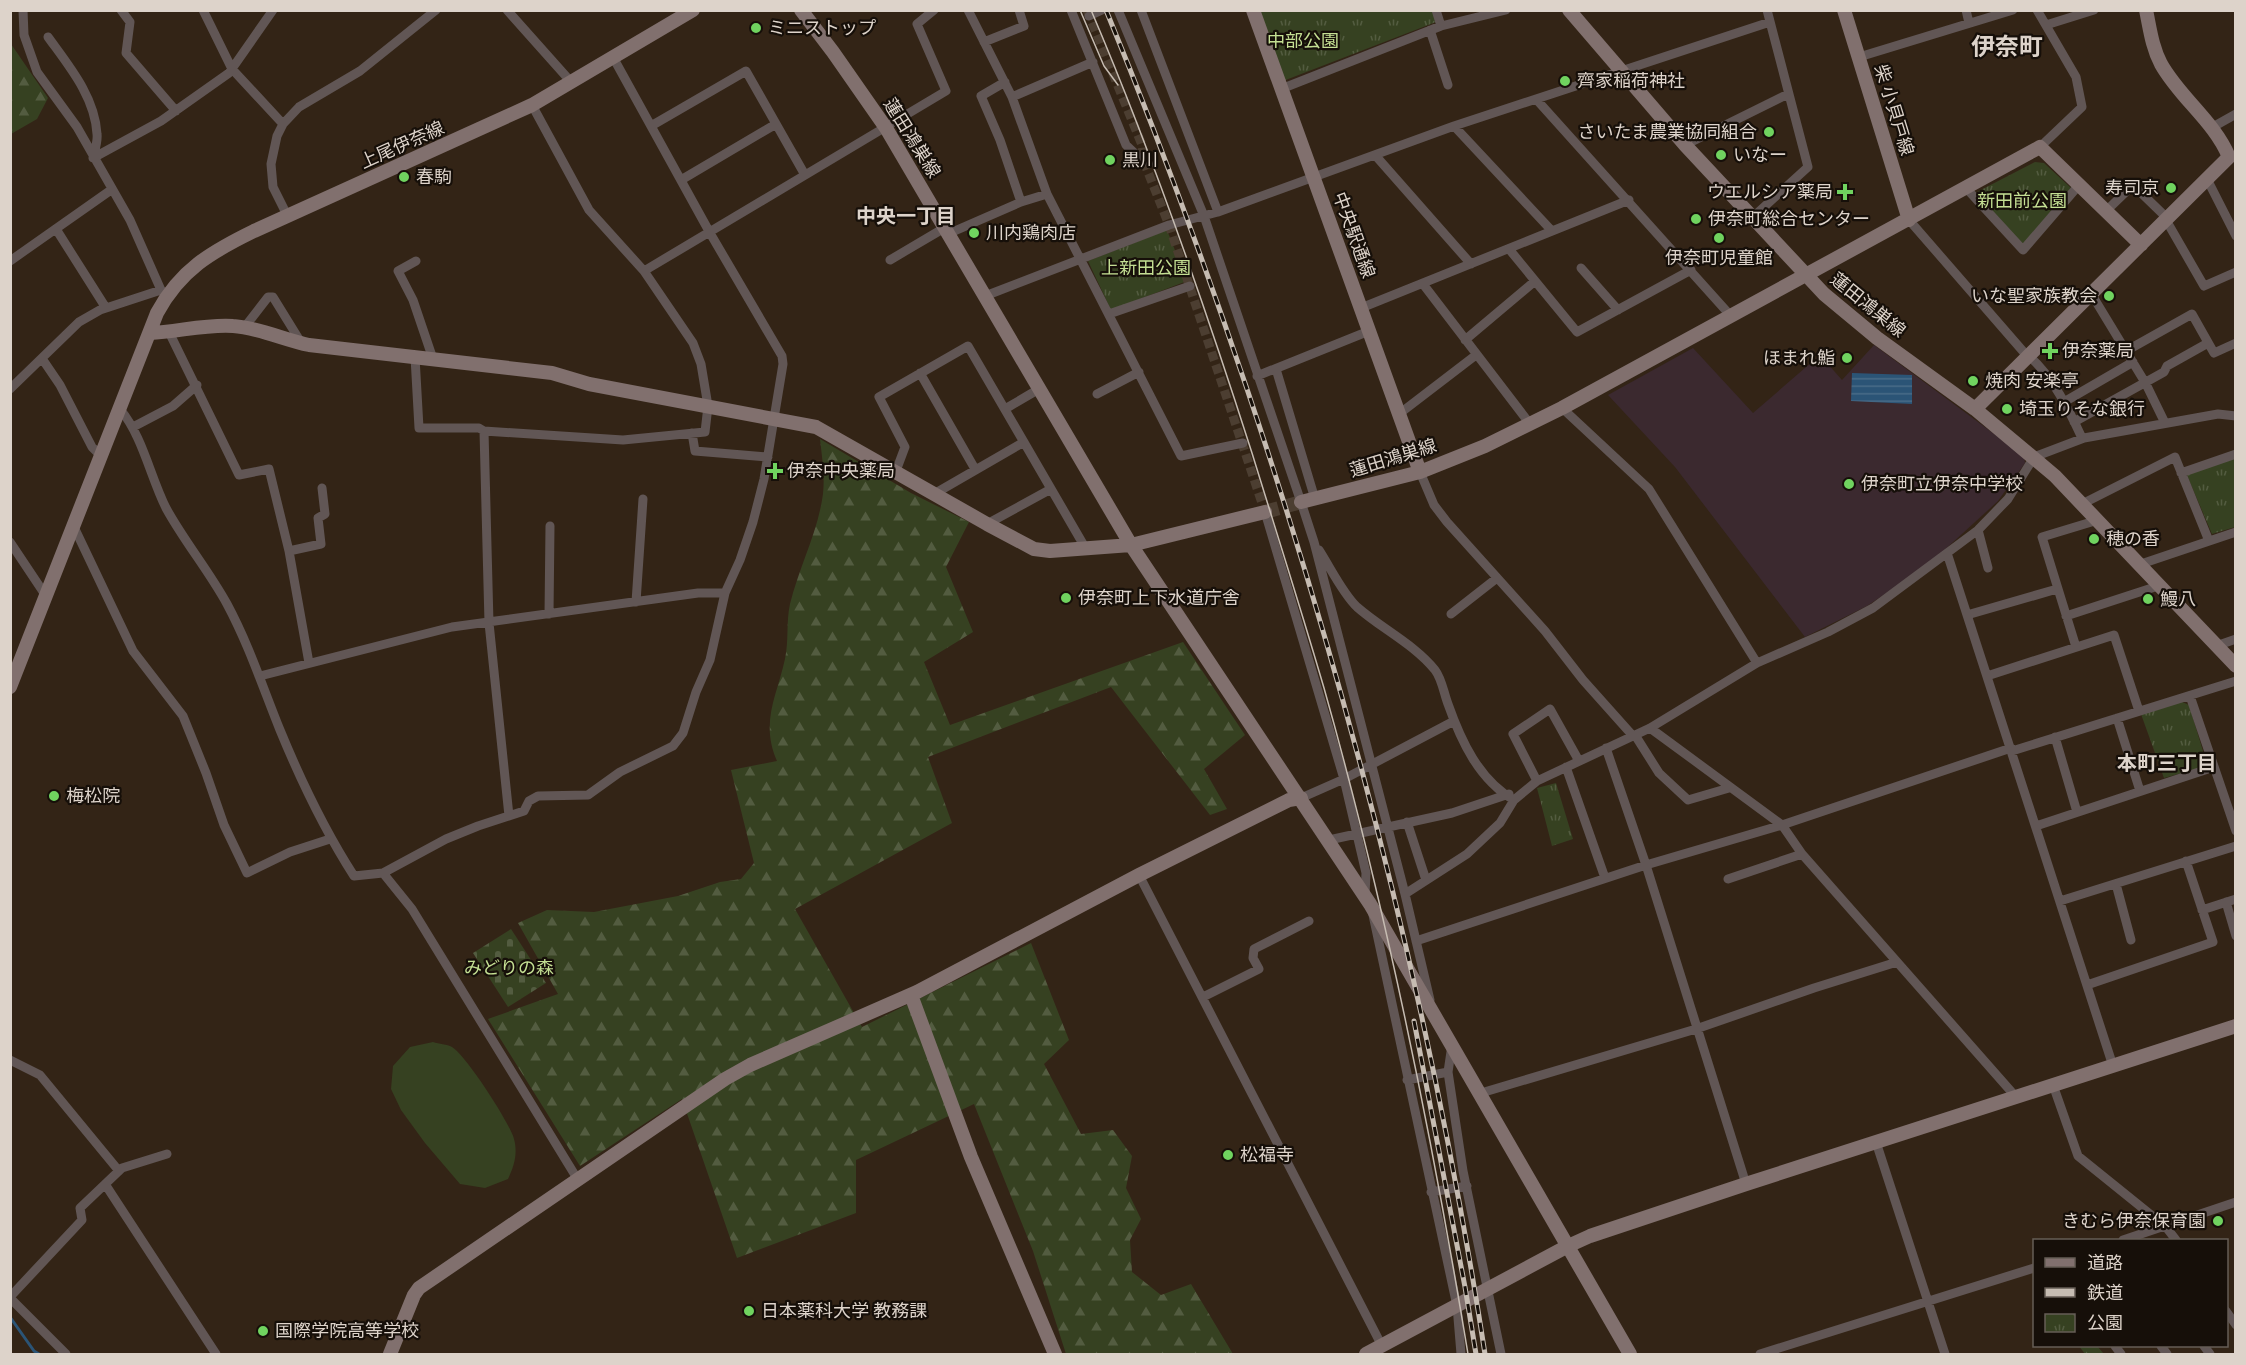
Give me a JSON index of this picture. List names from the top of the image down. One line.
{"streets":{"street":["柴 小貝戸線","蓮田鴻巣線","上尾伊奈線","中央駅通線"]},"crossings":[["蓮田鴻巣線","中央駅通線"]],"districts":["伊奈町","中央一丁目","本町三丁目"],"parks":["中部公園","新田前公園","上新田公園","みどりの森"],"places":{"other":["ミニストップ","齊家稲荷神社","さいたま農業協同組合","いなー","黒川","春駒","寿司京","伊奈町総合センター","川内鶏肉店","伊奈町児童館","いな聖家族教会","ほまれ鮨","焼肉 安楽亭","埼玉りそな銀行","伊奈町立伊奈中学校","穂の香","伊奈町上下水道庁舎","鰻八","梅松院","松福寺","きむら伊奈保育園","日本薬科大学 教務課","国際学院高等学校"],"health":["ウエルシア薬局","伊奈薬局","伊奈中央薬局"]},"legend":["道路","鉄道","公園"]}
